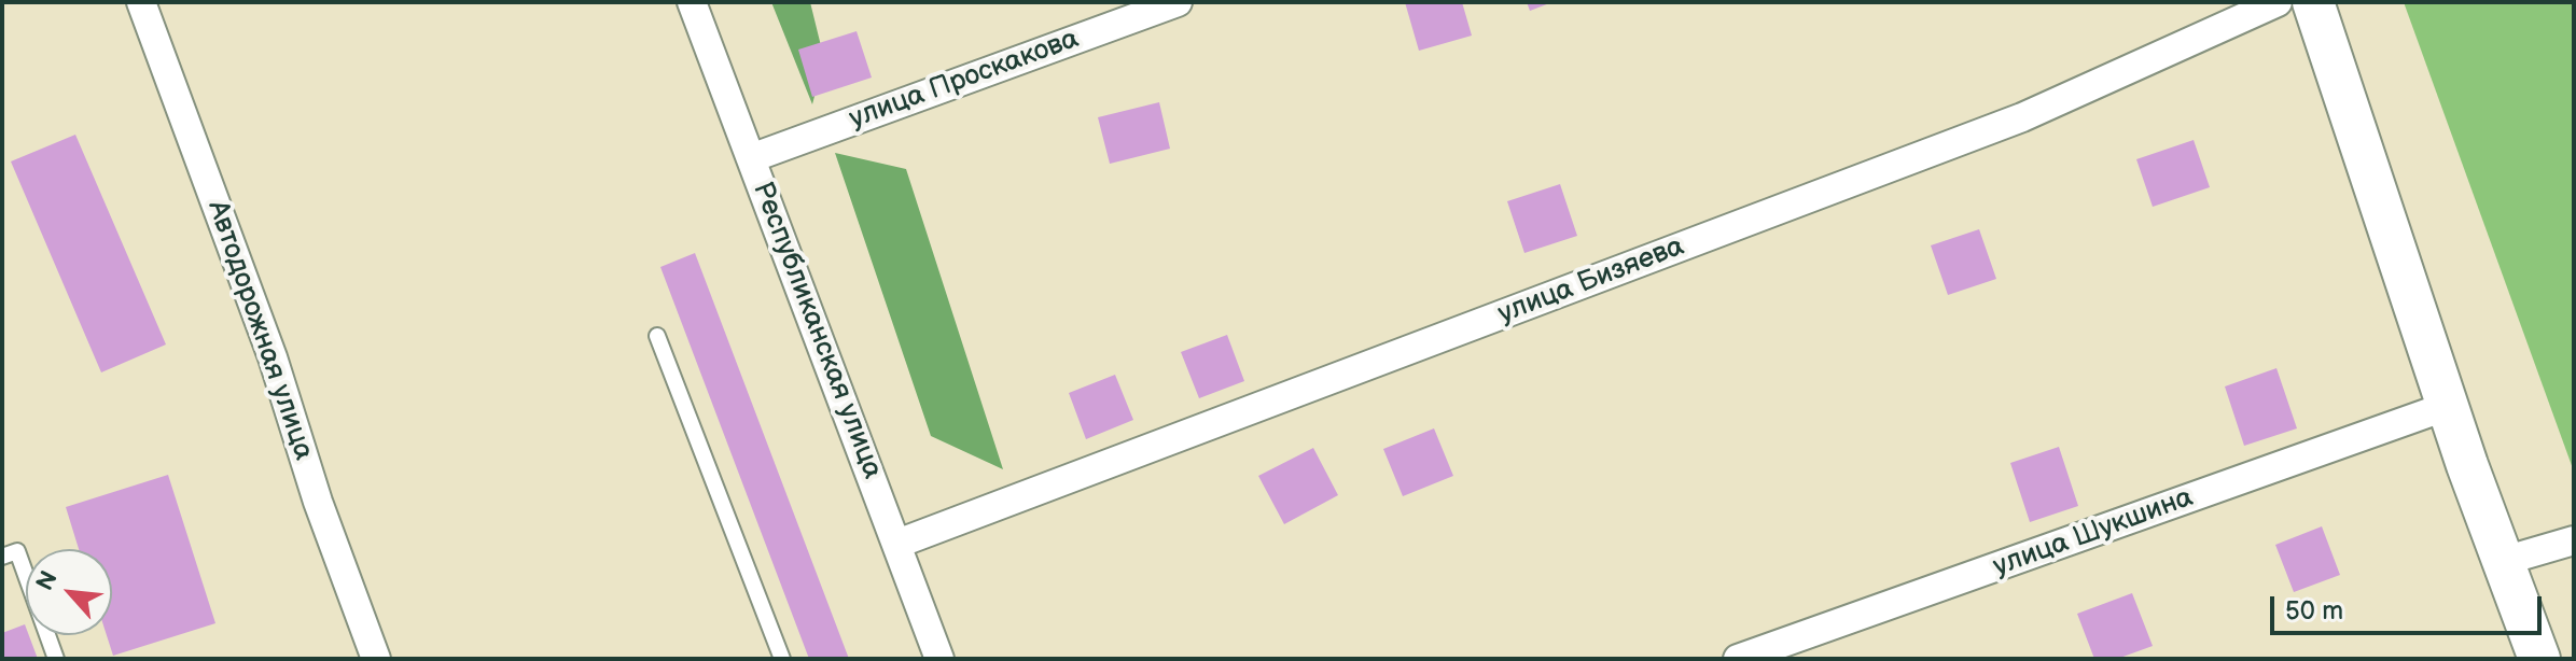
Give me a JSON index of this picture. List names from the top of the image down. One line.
{"streets":{"street":["улица Проскакова","улица Бизяева","Автодорожная улица","Республиканская улица","улица Шукшина"]},"crossings":[["улица Проскакова","Республиканская улица"],["улица Бизяева","Республиканская улица"]],"scale_bar":"50 m","north":"top left"}
